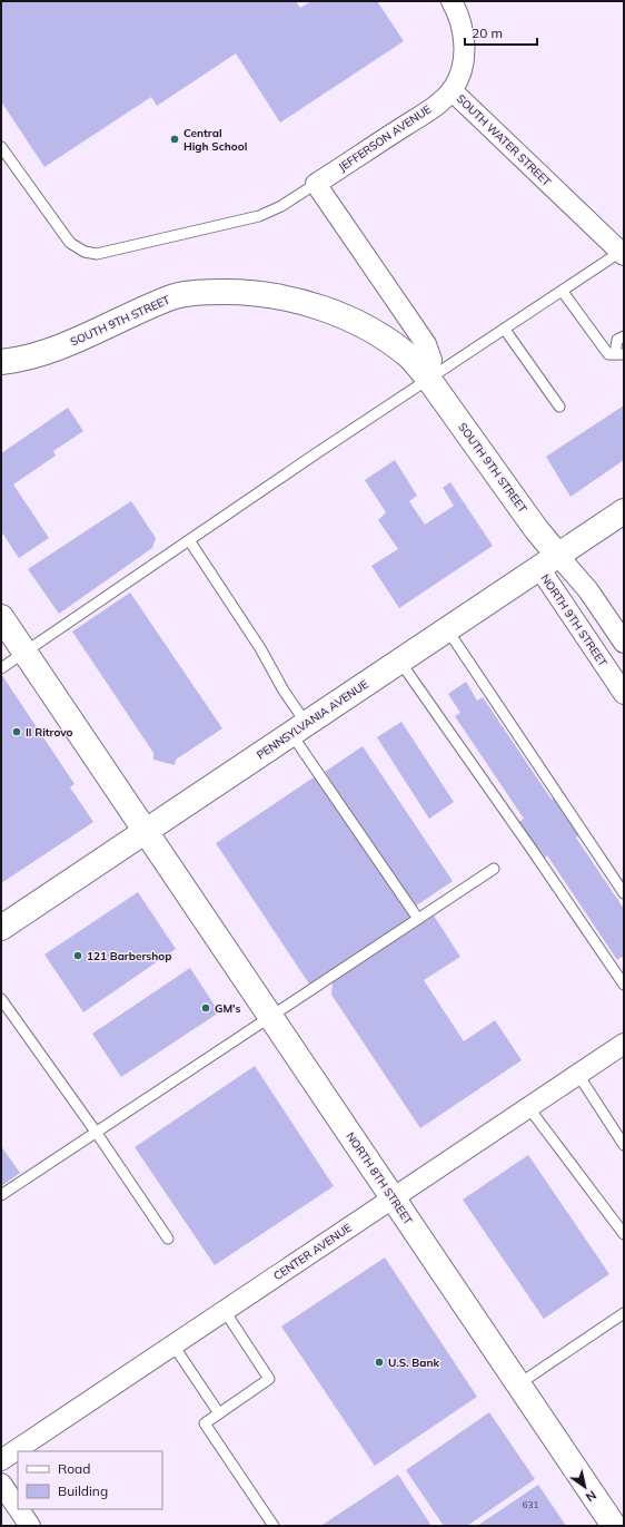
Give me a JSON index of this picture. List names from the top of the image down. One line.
{"streets":{"street":["JEFFERSON AVENUE","SOUTH WATER STREET","SOUTH 9TH STREET","NORTH 9TH STREET","PENNSYLVANIA AVENUE","NORTH 8TH STREET","CENTER AVENUE"]},"crossings":[["JEFFERSON AVENUE","SOUTH WATER STREET"],["SOUTH 9TH STREET","NORTH 9TH STREET"],["SOUTH 9TH STREET","PENNSYLVANIA AVENUE"],["NORTH 9TH STREET","PENNSYLVANIA AVENUE"],["PENNSYLVANIA AVENUE","NORTH 8TH STREET"],["NORTH 8TH STREET","CENTER AVENUE"]],"places":["Central High School","Il Ritrovo","121 Barbershop","GM's","U.S. Bank"],"house_numbers":["631"],"legend":["Road","Building"],"scale_bar":"20 m","north":"bottom right"}
